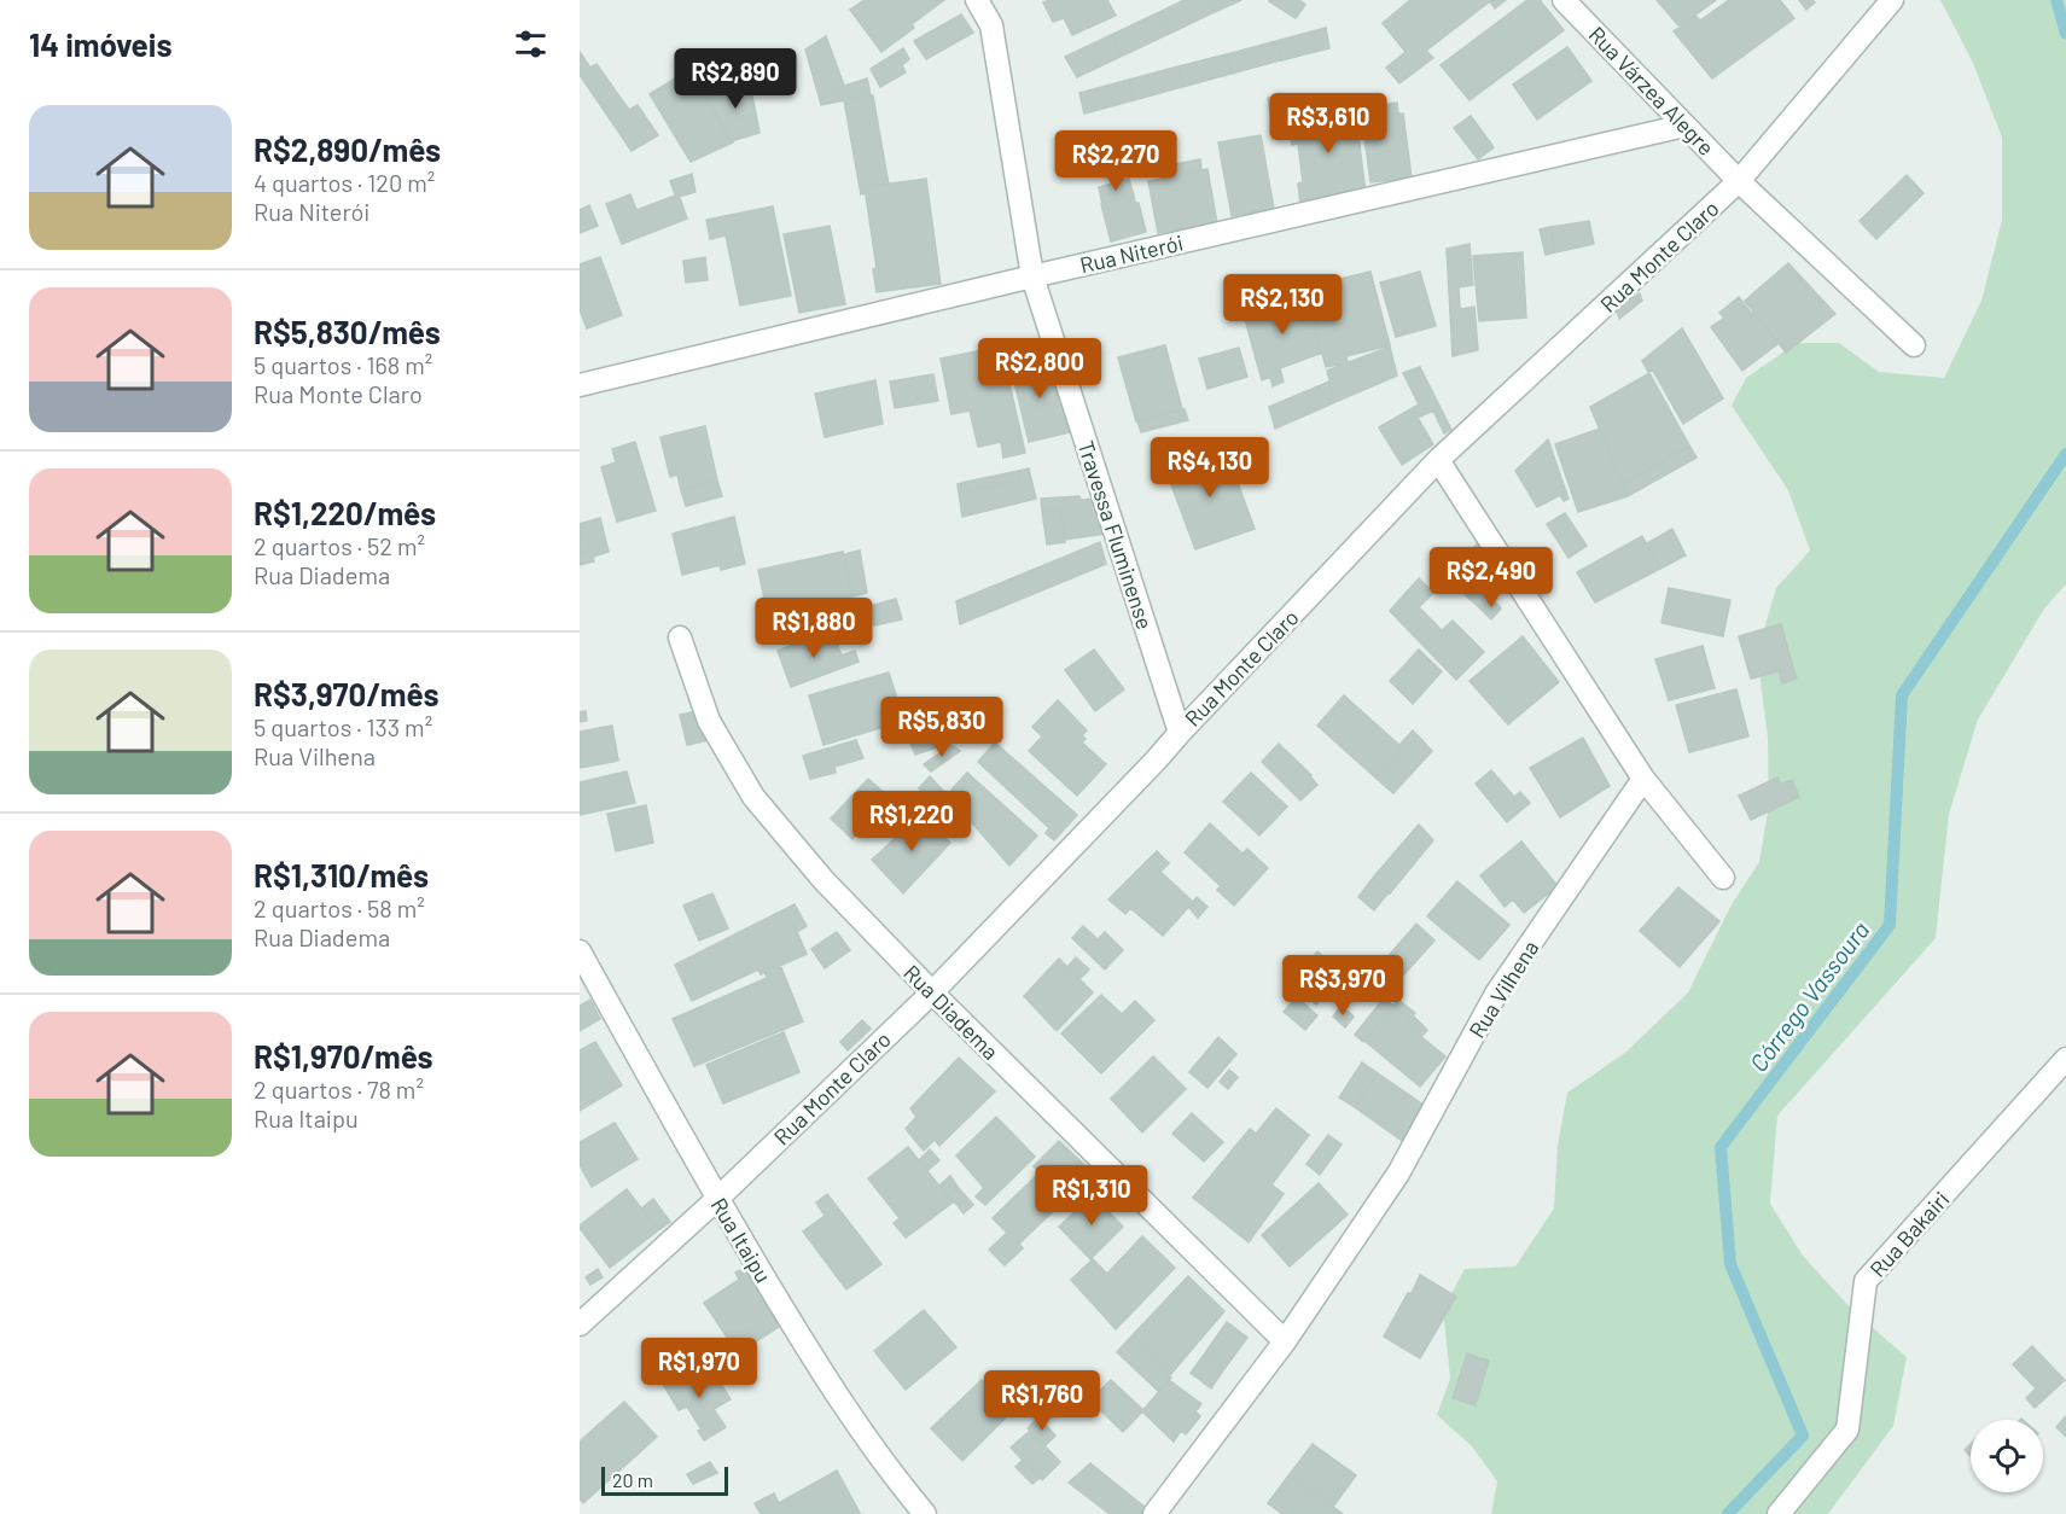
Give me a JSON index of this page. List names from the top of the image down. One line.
{"streets":{"street":["Rua Várzea Alegre","Rua Niterói","Rua Monte Claro","Travessa Fluminense","Rua Vilhena","Rua Diadema","Rua Bakairi","Rua Itaipu"]},"crossings":[["Rua Várzea Alegre","Rua Niterói"],["Rua Várzea Alegre","Rua Monte Claro"],["Rua Niterói","Travessa Fluminense"],["Rua Monte Claro","Travessa Fluminense"],["Rua Monte Claro","Rua Diadema"],["Rua Monte Claro","Rua Itaipu"],["Rua Vilhena","Rua Diadema"]],"water":["Córrego Vassoura"],"scale_bar":"20 m","page":{"heading":"14 imóveis","price":["R$2,890","R$3,610","R$2,270","R$2,130","R$2,800","R$4,130","R$2,490","R$1,880","R$5,830","R$1,220","R$3,970","R$1,310","R$1,970","R$1,760"],"list":[{"name":"R$2,890/mês","note":"4 quartos · 120 m² · Rua Niterói"},{"name":"R$5,830/mês","note":"5 quartos · 168 m² · Rua Monte Claro"},{"name":"R$1,220/mês","note":"2 quartos · 52 m² · Rua Diadema"},{"name":"R$3,970/mês","note":"5 quartos · 133 m² · Rua Vilhena"},{"name":"R$1,310/mês","note":"2 quartos · 58 m² · Rua Diadema"},{"name":"R$1,970/mês","note":"2 quartos · 78 m² · Rua Itaipu"}],"scale":"20 m"}}
